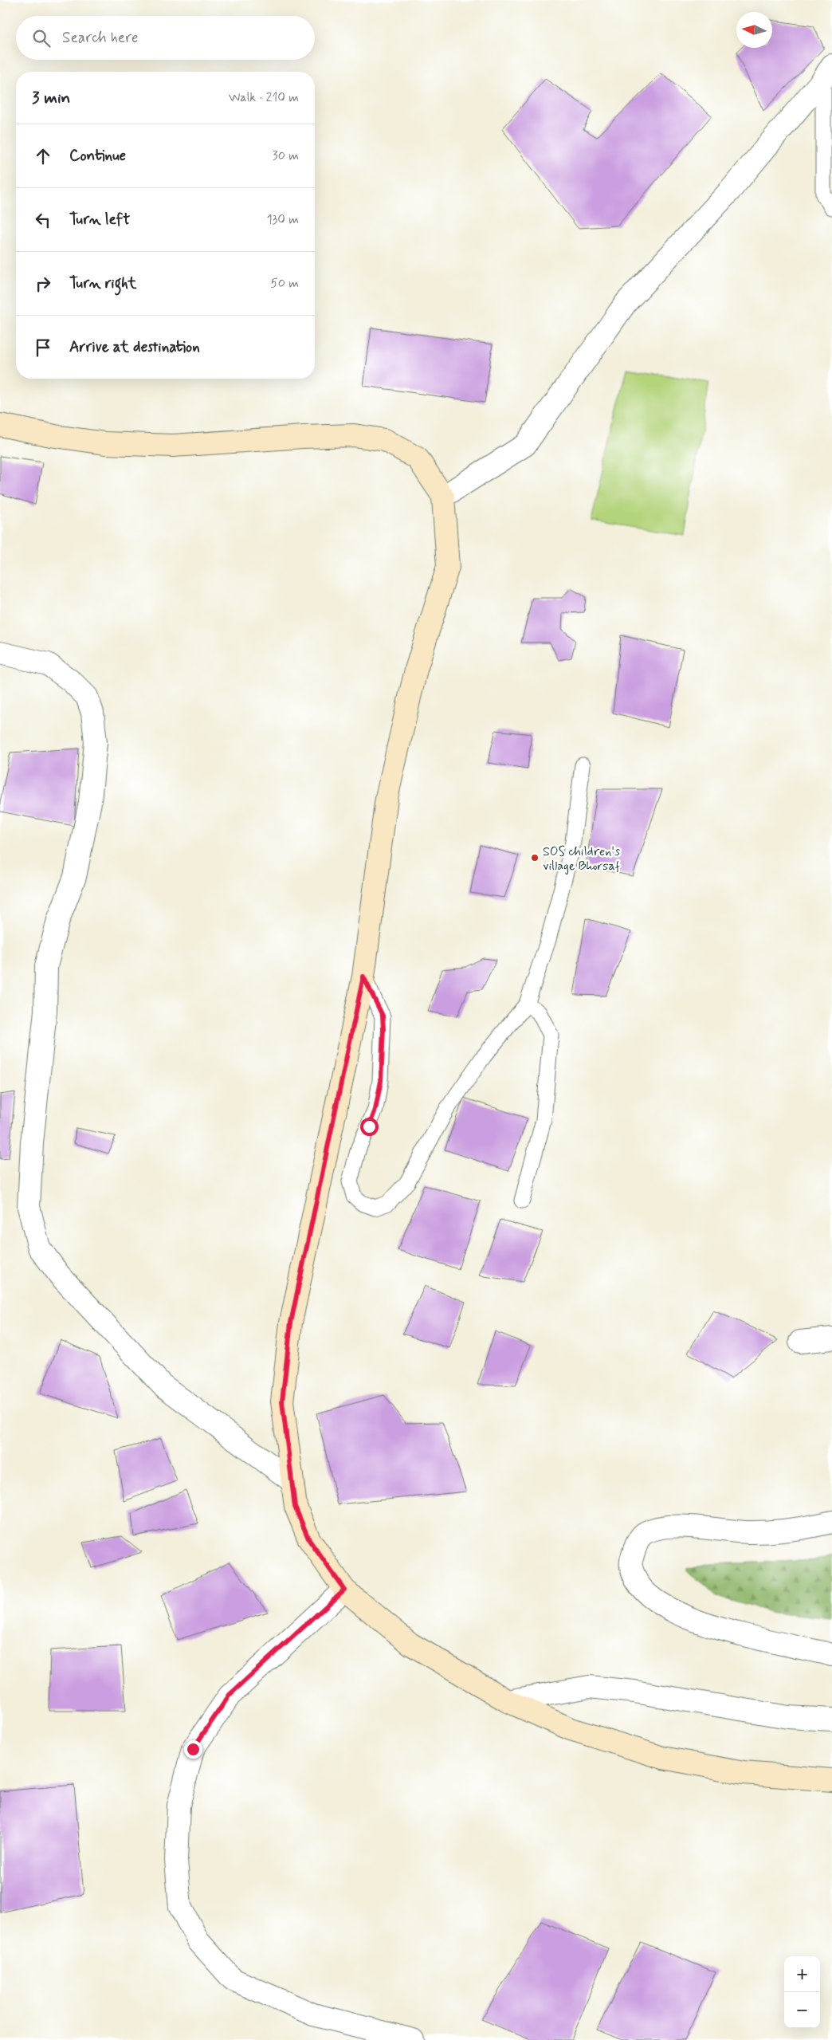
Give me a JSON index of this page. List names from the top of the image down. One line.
{"places":["SOS children's village Bhorsaf"],"north":"left","page":{"search":"Search here","heading":["3 min","Walk · 210 m"],"list":[["Continue","30 m"],["Turn left","130 m"],["Turn right","50 m"],"Arrive at destination"],"map_buttons":["+","−"]}}
